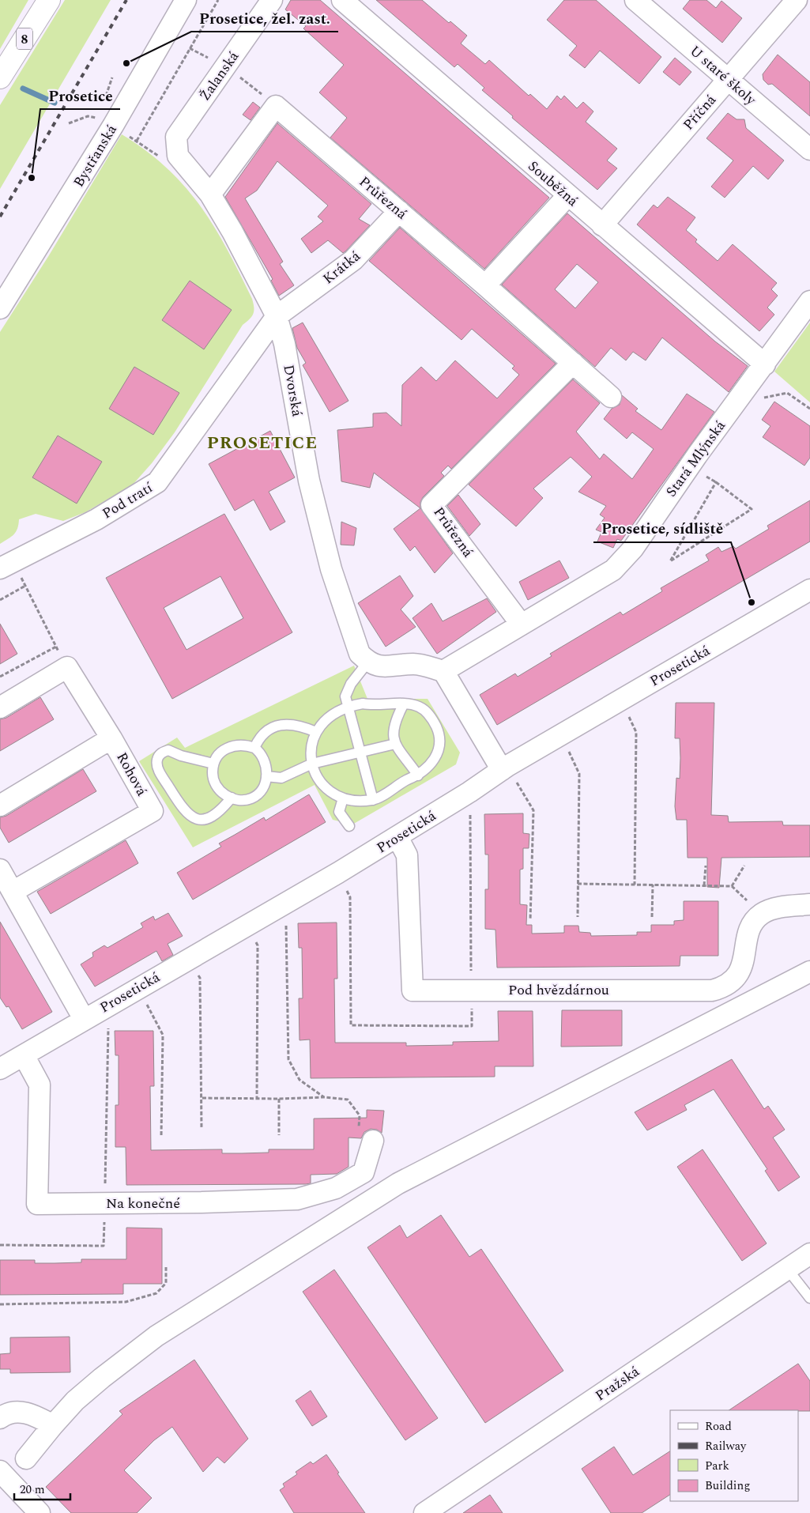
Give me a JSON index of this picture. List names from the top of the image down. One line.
{"streets":{"main road":["8"],"street":["U staré školy","Žalanská","Příčná","Bystřanská","Souběžná","Průřezná","Krátká","Dvorská","Stará Mlýnská","Pod tratí","Prosetická","Rohová","Pod hvězdárnou","Na konečné","Pražská"]},"crossings":[["U staré školy","Příčná"],["Žalanská","Dvorská"],["Příčná","Souběžná"],["Souběžná","Stará Mlýnská"],["Průřezná","Krátká"],["Průřezná","Dvorská"],["Průřezná","Stará Mlýnská"],["Krátká","Dvorská"],["Krátká","Pod tratí"],["Dvorská","Pod tratí"],["Prosetická","Rohová"],["Prosetická","Pod hvězdárnou"],["Prosetická","Na konečné"]],"districts":["PROSETICE"],"places":["Prosetice, žel. zast.","Prosetice","Prosetice, sídliště"],"legend":["Road","Railway","Park","Building"],"scale_bar":"20 m"}
